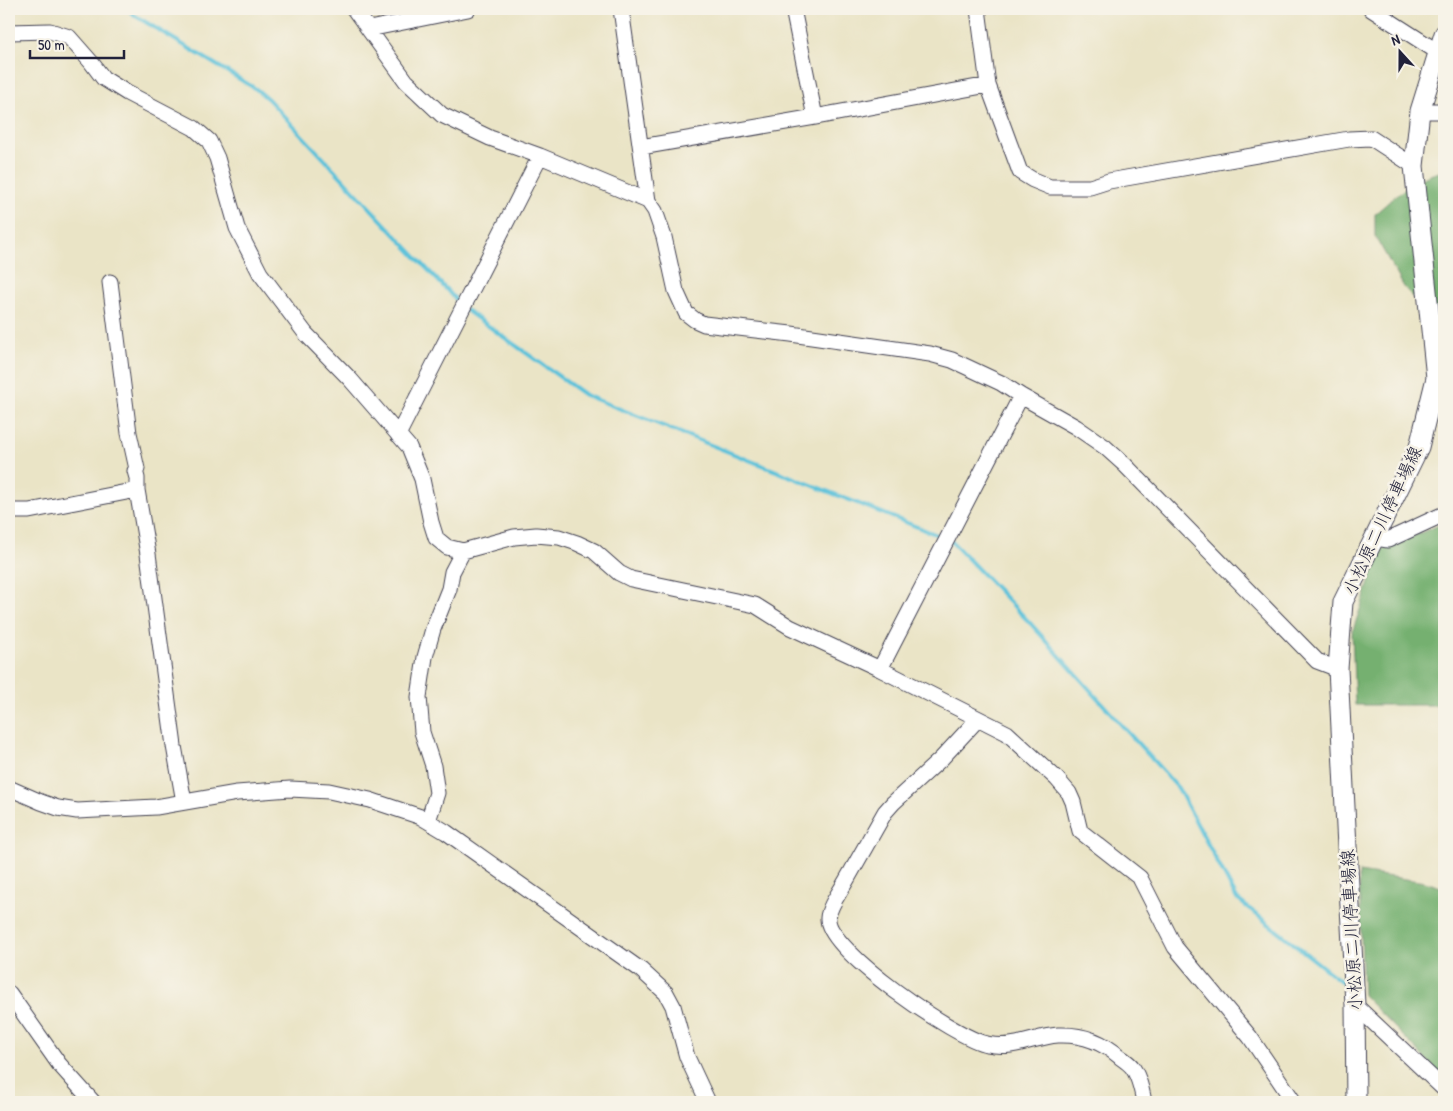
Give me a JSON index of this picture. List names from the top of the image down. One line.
{"streets":{"main road":["小松原二川停車場線"]},"scale_bar":"50 m","north":"top"}
